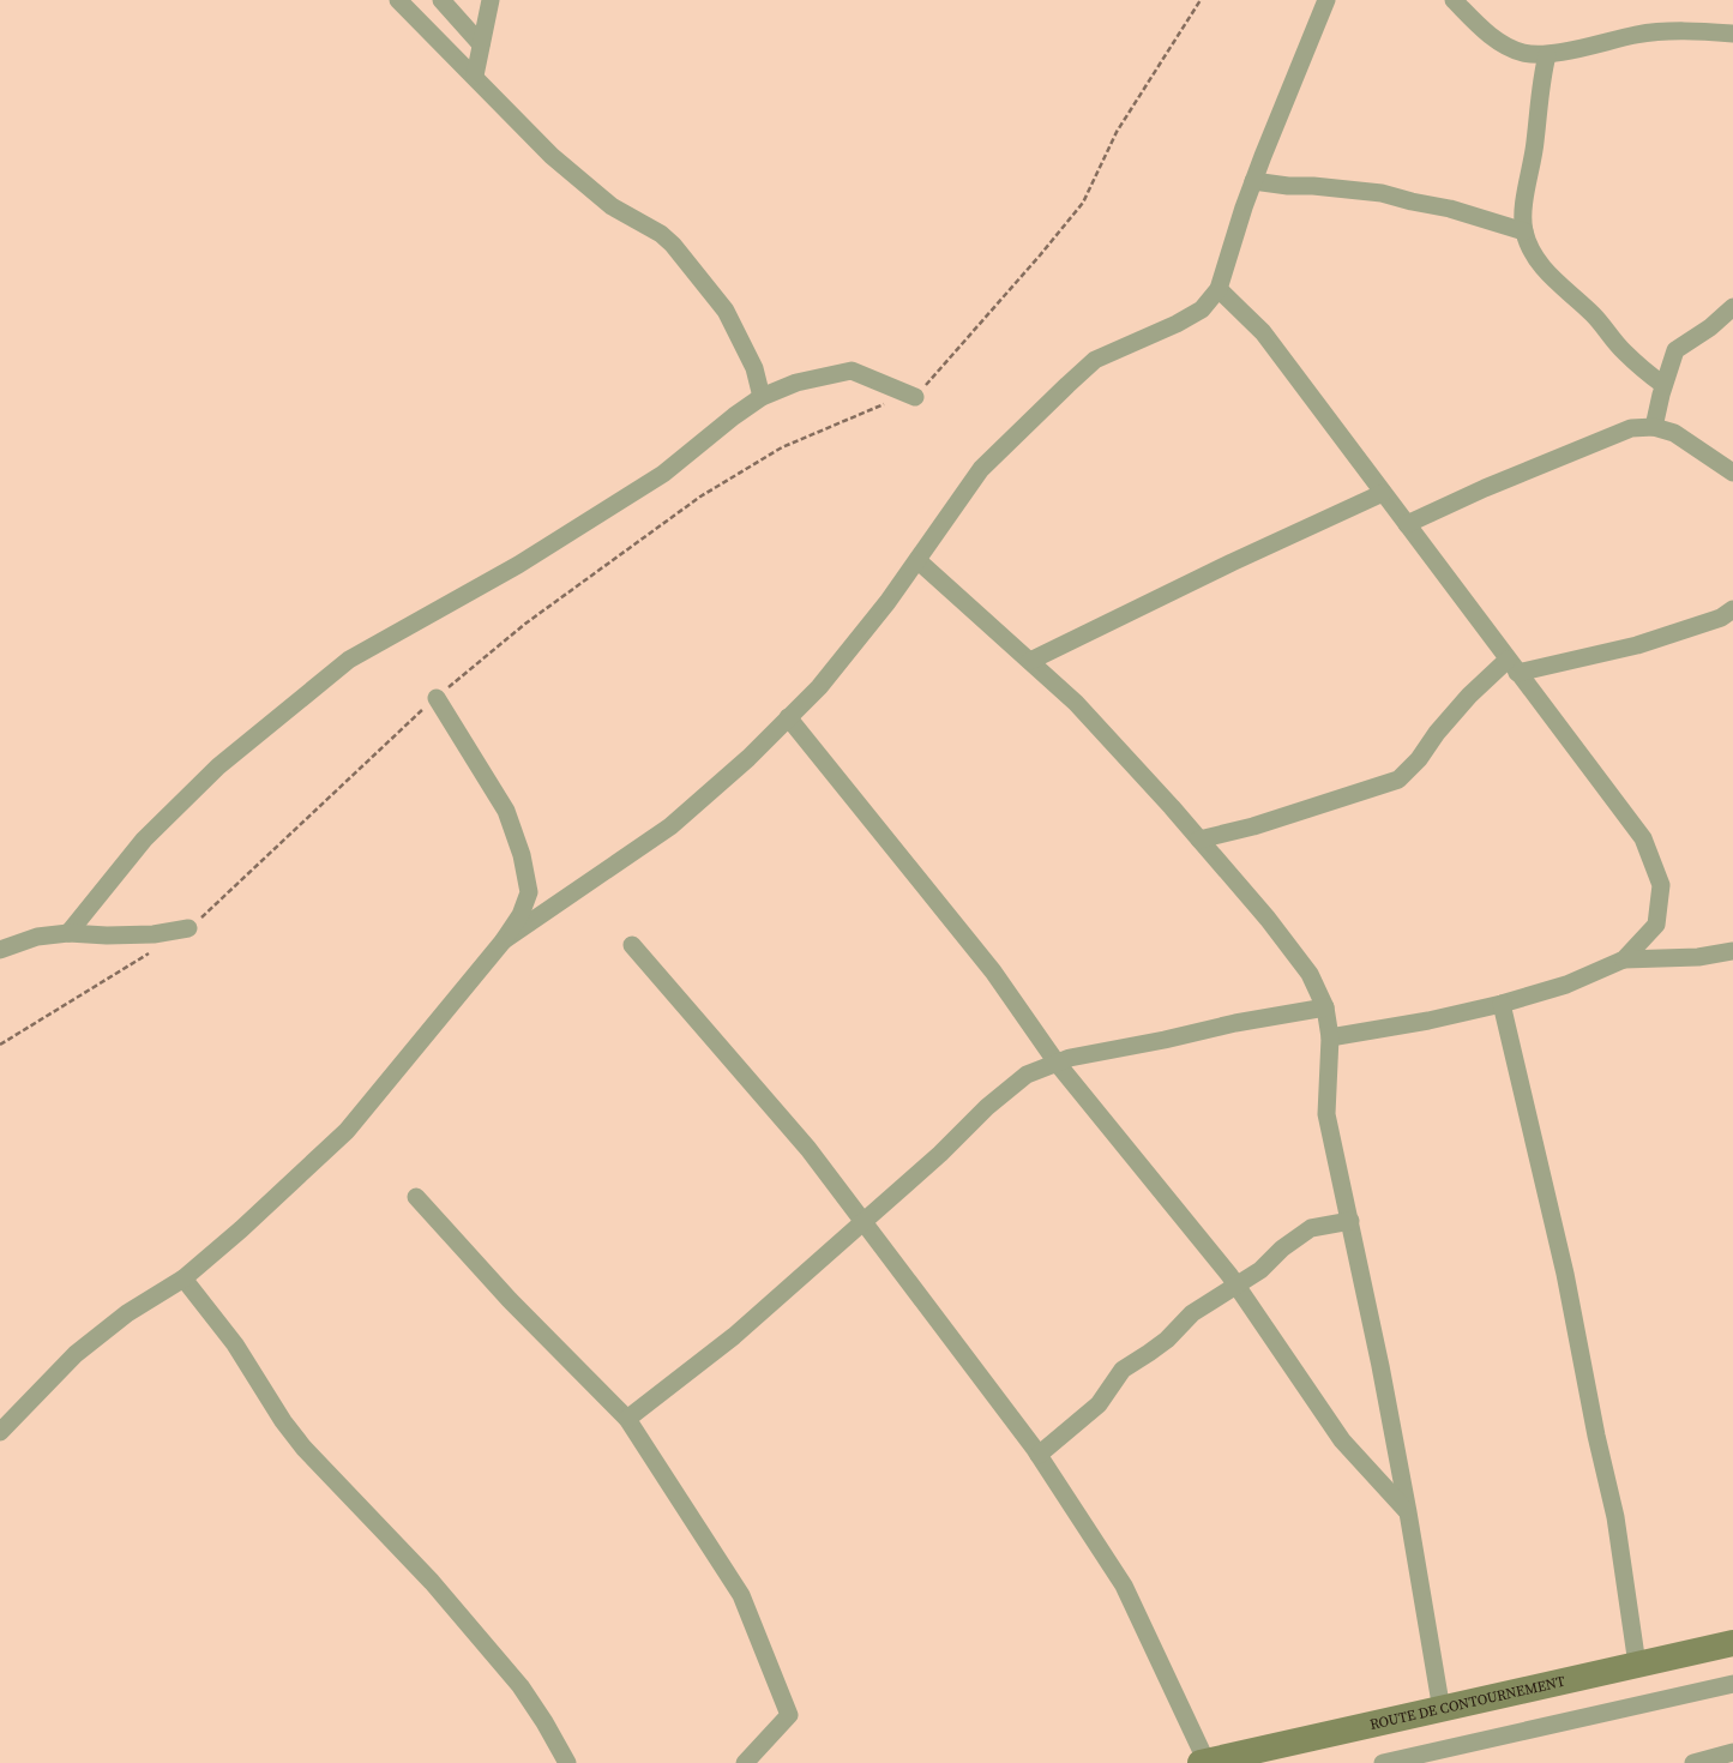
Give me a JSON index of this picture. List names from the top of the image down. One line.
{"streets":{"street":["ROUTE DE CONTOURNEMENT"]}}
